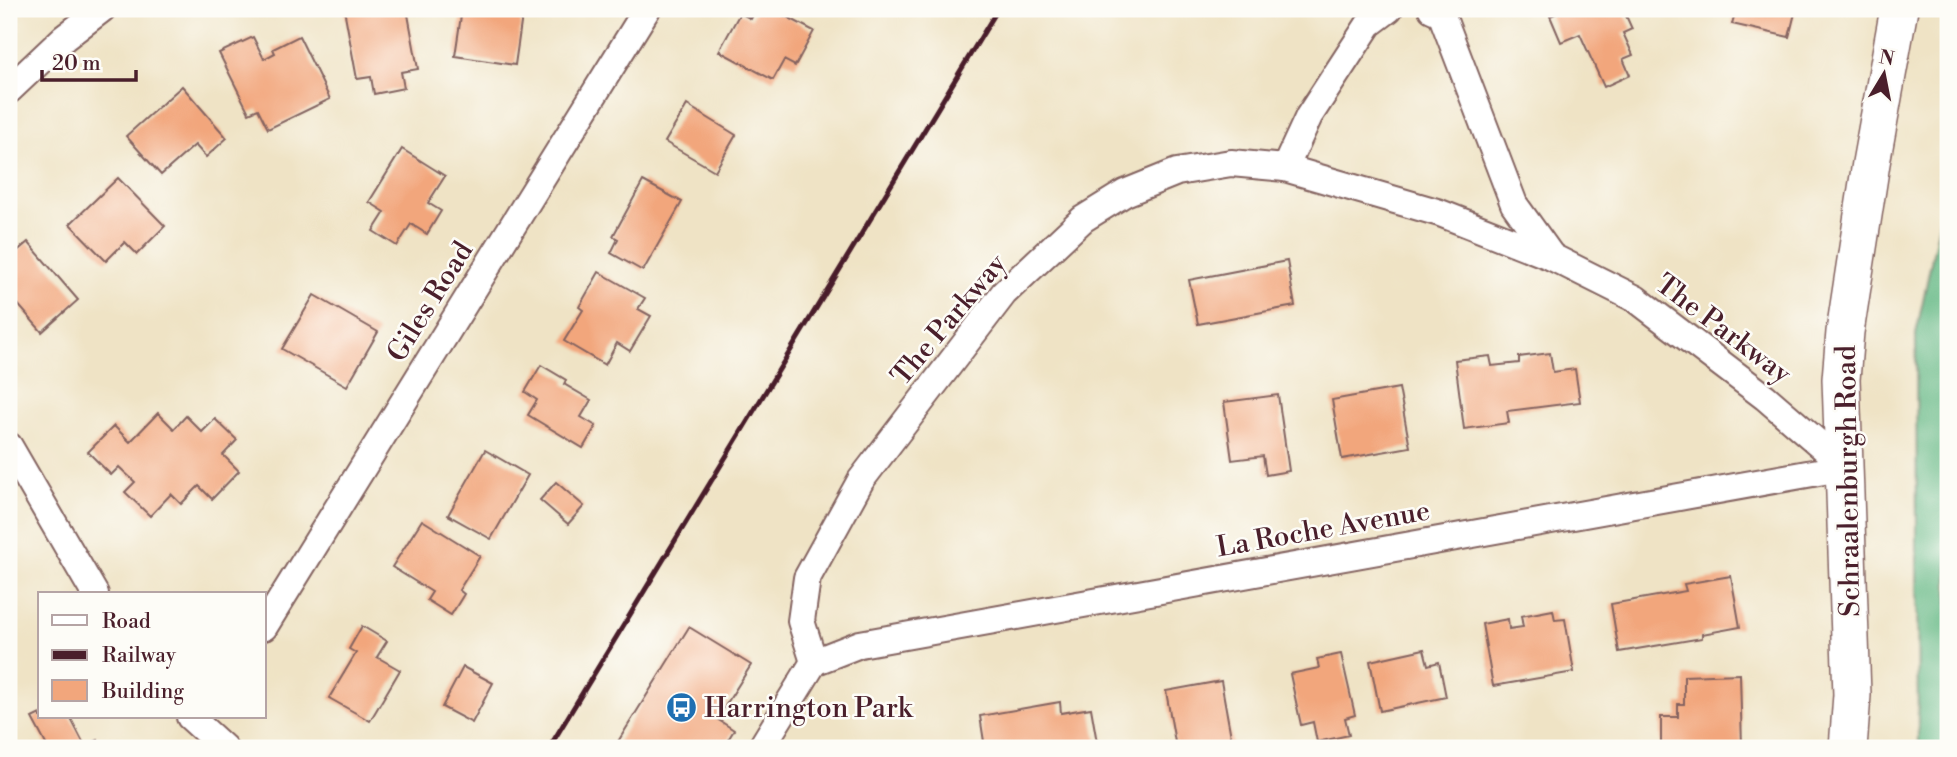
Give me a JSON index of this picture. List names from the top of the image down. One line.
{"streets":{"main road":["Schraalenburgh Road"],"street":["Giles Road","The Parkway","La Roche Avenue"]},"crossings":[["The Parkway","Schraalenburgh Road"],["The Parkway","La Roche Avenue"],["Schraalenburgh Road","La Roche Avenue"]],"places":{"bus stop":["Harrington Park"]},"legend":["Road","Railway","Building"],"scale_bar":"20 m","north":"top"}
